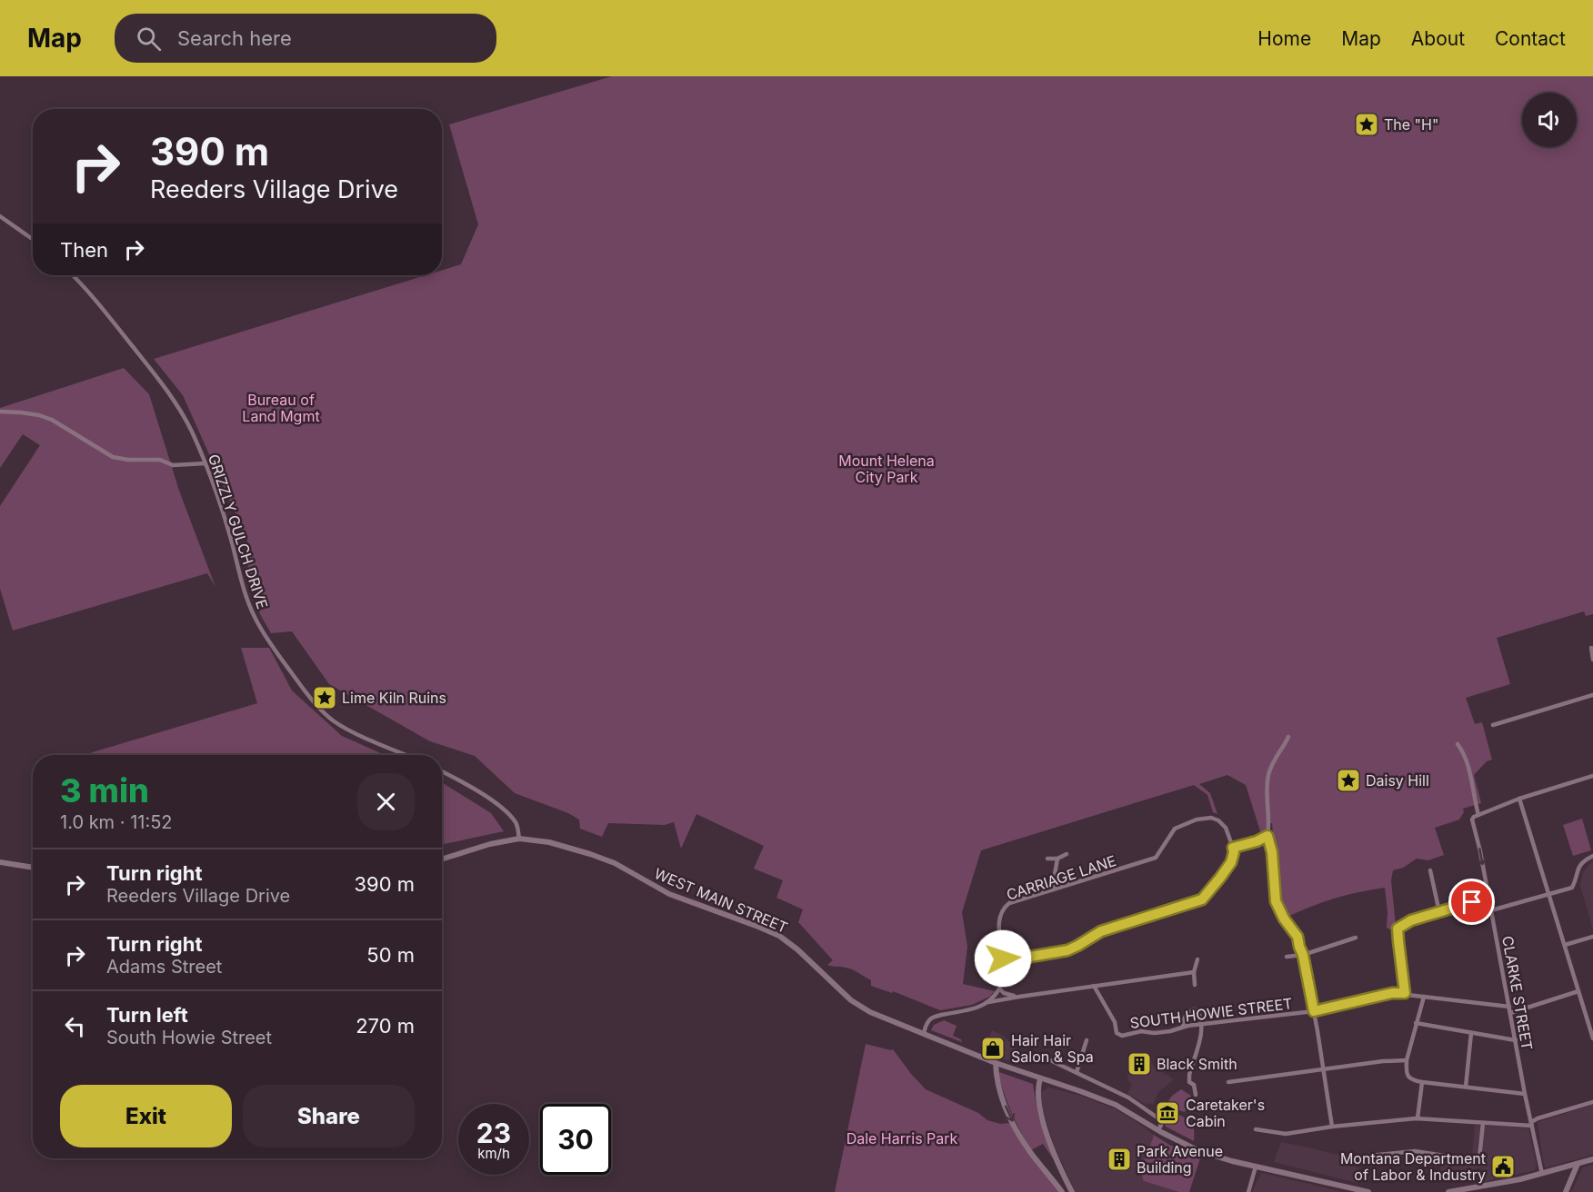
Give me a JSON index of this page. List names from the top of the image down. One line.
{"streets":{"street":["GRIZZLY GULCH DRIVE","CARRIAGE LANE","WEST MAIN STREET","CLARKE STREET","SOUTH HOWIE STREET"]},"crossings":[["CLARKE STREET","SOUTH HOWIE STREET"]],"parks":["Bureau of Land Mgmt","Mount Helena City Park","Dale Harris Park"],"places":{"place":["The \"H\"","Lime Kiln Ruins","Daisy Hill"],"shop":["Hair Hair Salon & Spa"],"building":["Black Smith","Park Avenue Building"],"museum":["Caretaker's Cabin"],"public building":["Montana Department of Labor & Industry"]},"page":{"header":"Map","search":"Search here","nav":["Home","Map","About","Contact"],"turn":["390 m","Reeders Village Drive"],"then":"Then","heading":["3 min","1.0 km · 11:52"],"list":[{"name":"Turn right","note":"Reeders Village Drive","value":"390 m"},{"name":"Turn right","note":"Adams Street","value":"50 m"},{"name":"Turn left","note":"South Howie Street","value":"270 m"}],"buttons":["Exit","Share"],"speed":"23 km/h","limit":"30"}}
